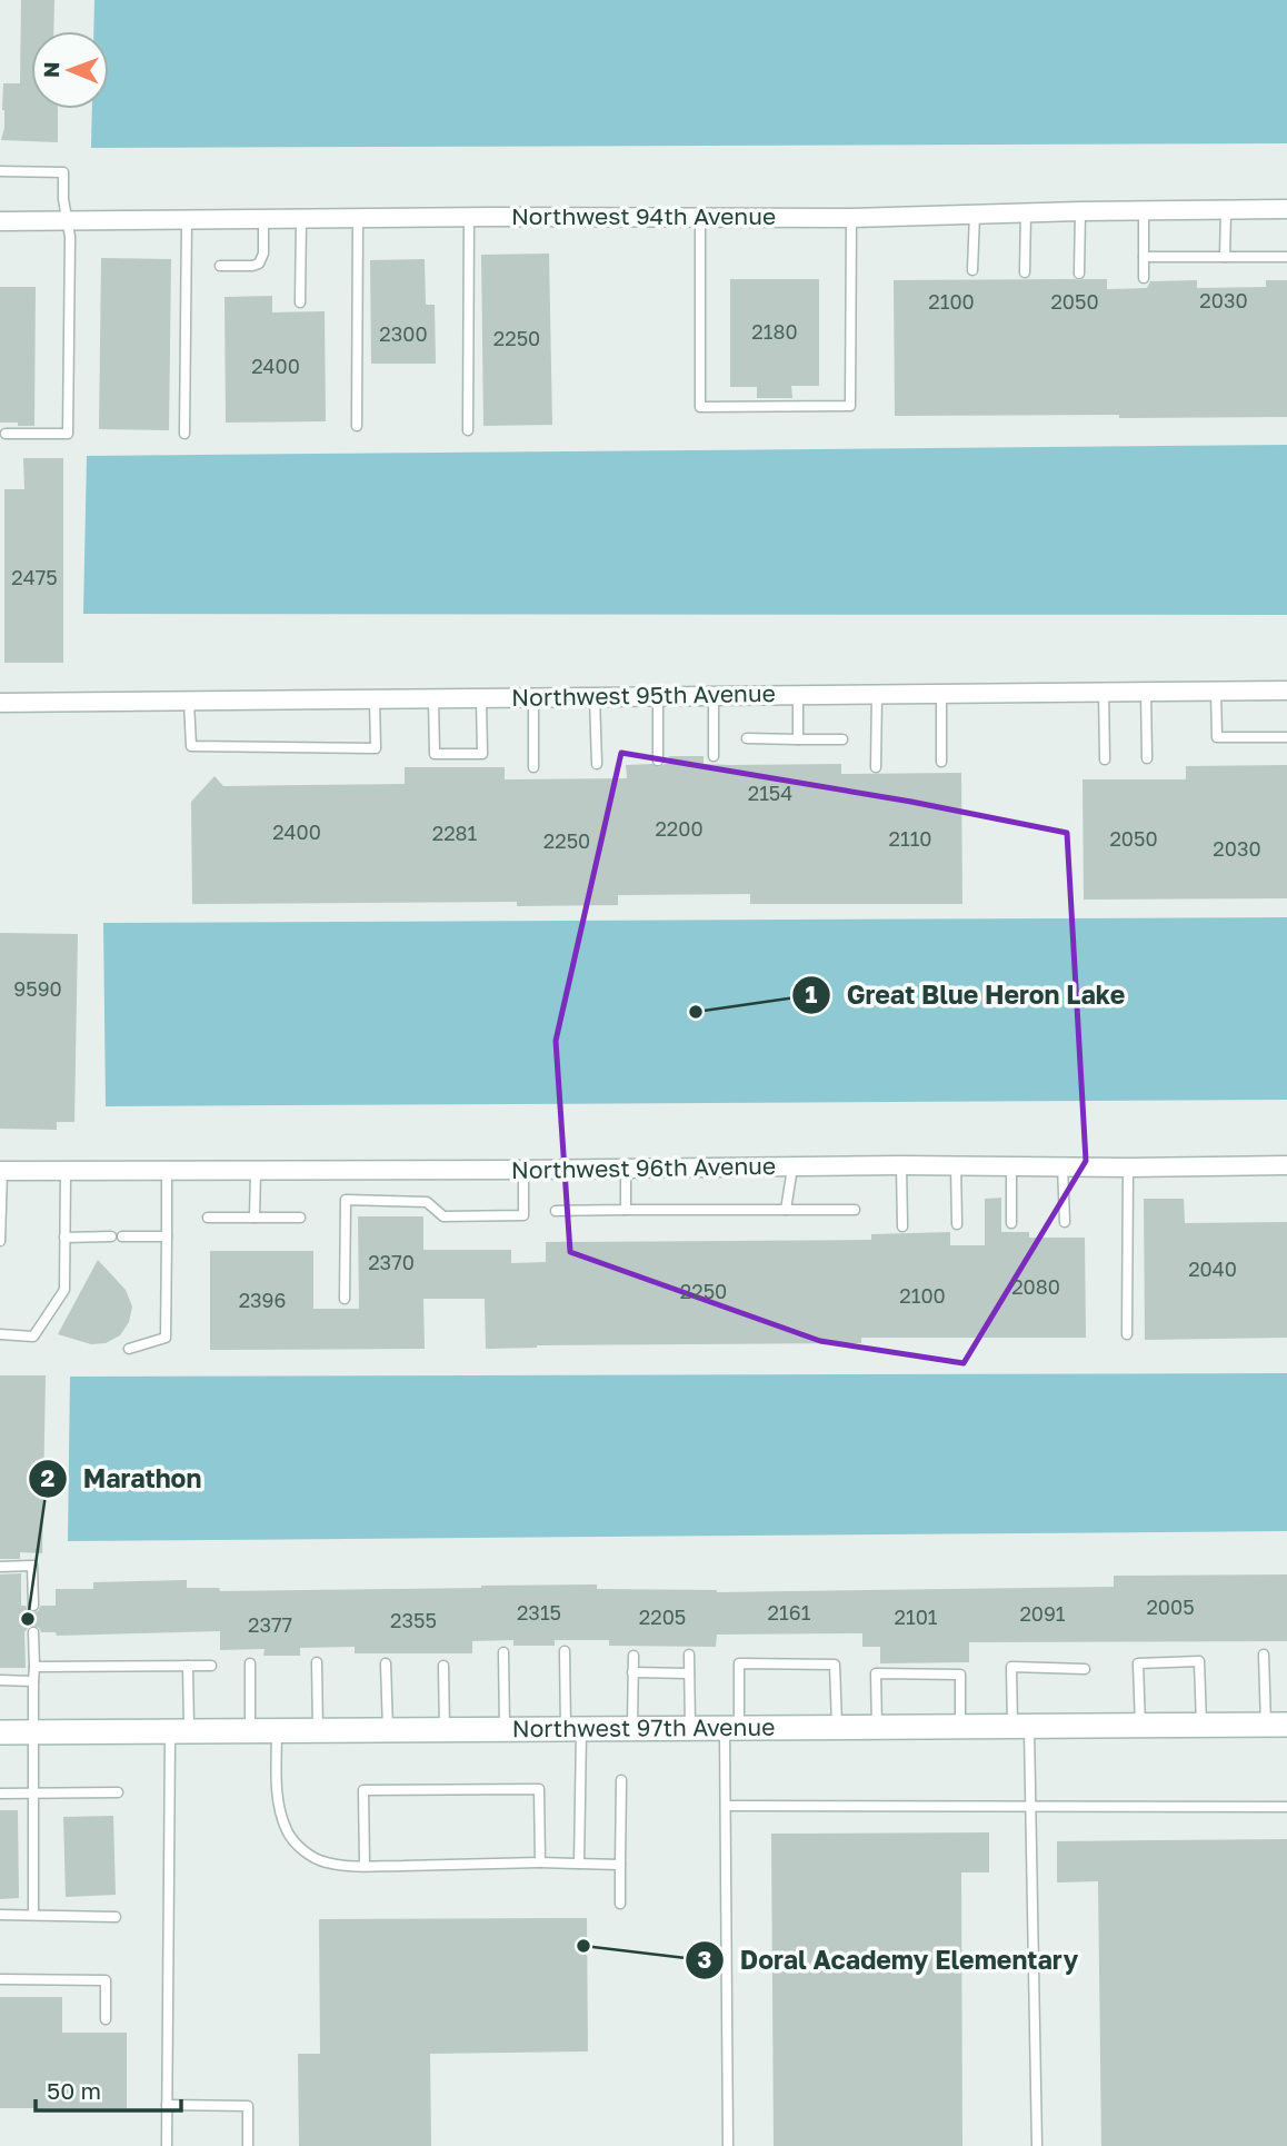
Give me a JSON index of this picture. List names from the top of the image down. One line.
{"streets":{"street":["Northwest 94th Avenue","Northwest 95th Avenue","Northwest 96th Avenue","Northwest 97th Avenue"]},"places":["Great Blue Heron Lake","Marathon","Doral Academy Elementary"],"house_numbers":["2030","2100","2050","2180","2300","2250","2400","2475","2154","2200","2400","2281","2110","2050","2250","2030","9590","2370","2040","2080","2250","2100","2396","2005","2315","2161","2091","2205","2101","2355","2377"],"scale_bar":"50 m","north":"left"}
